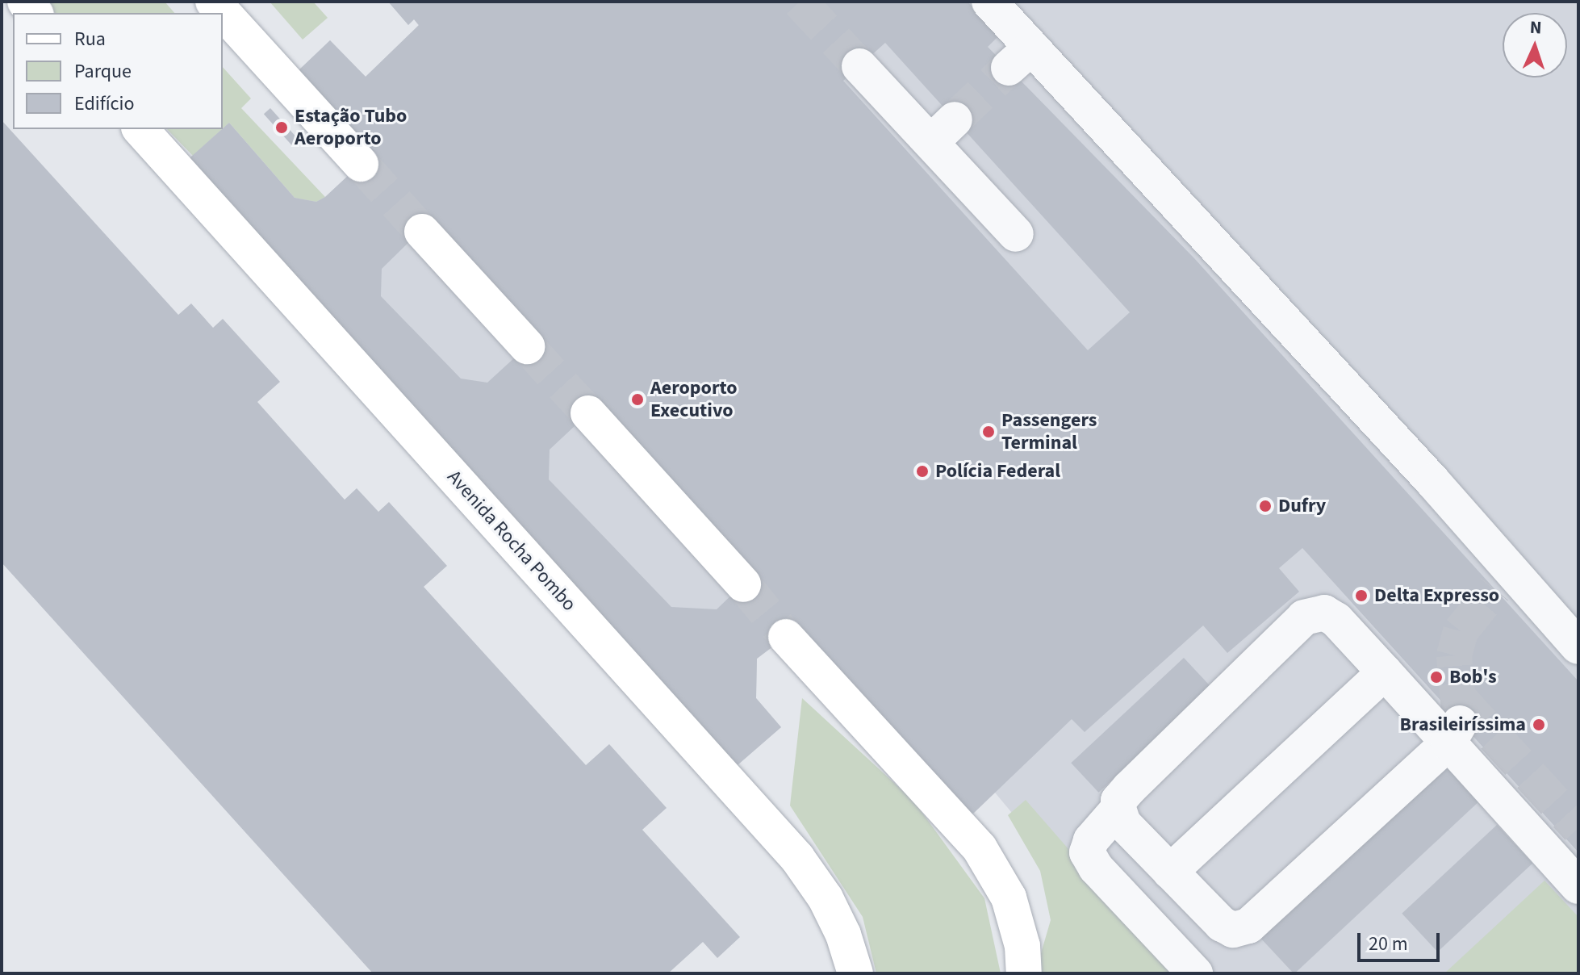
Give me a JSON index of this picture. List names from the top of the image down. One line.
{"streets":{"main road":["Avenida Rocha Pombo"]},"places":["Estação Tubo Aeroporto","Aeroporto Executivo","Passengers Terminal","Polícia Federal","Dufry","Delta Expresso","Bob's","Brasileiríssima"],"legend":["Rua","Parque","Edifício"],"scale_bar":"20 m","north":"top"}
